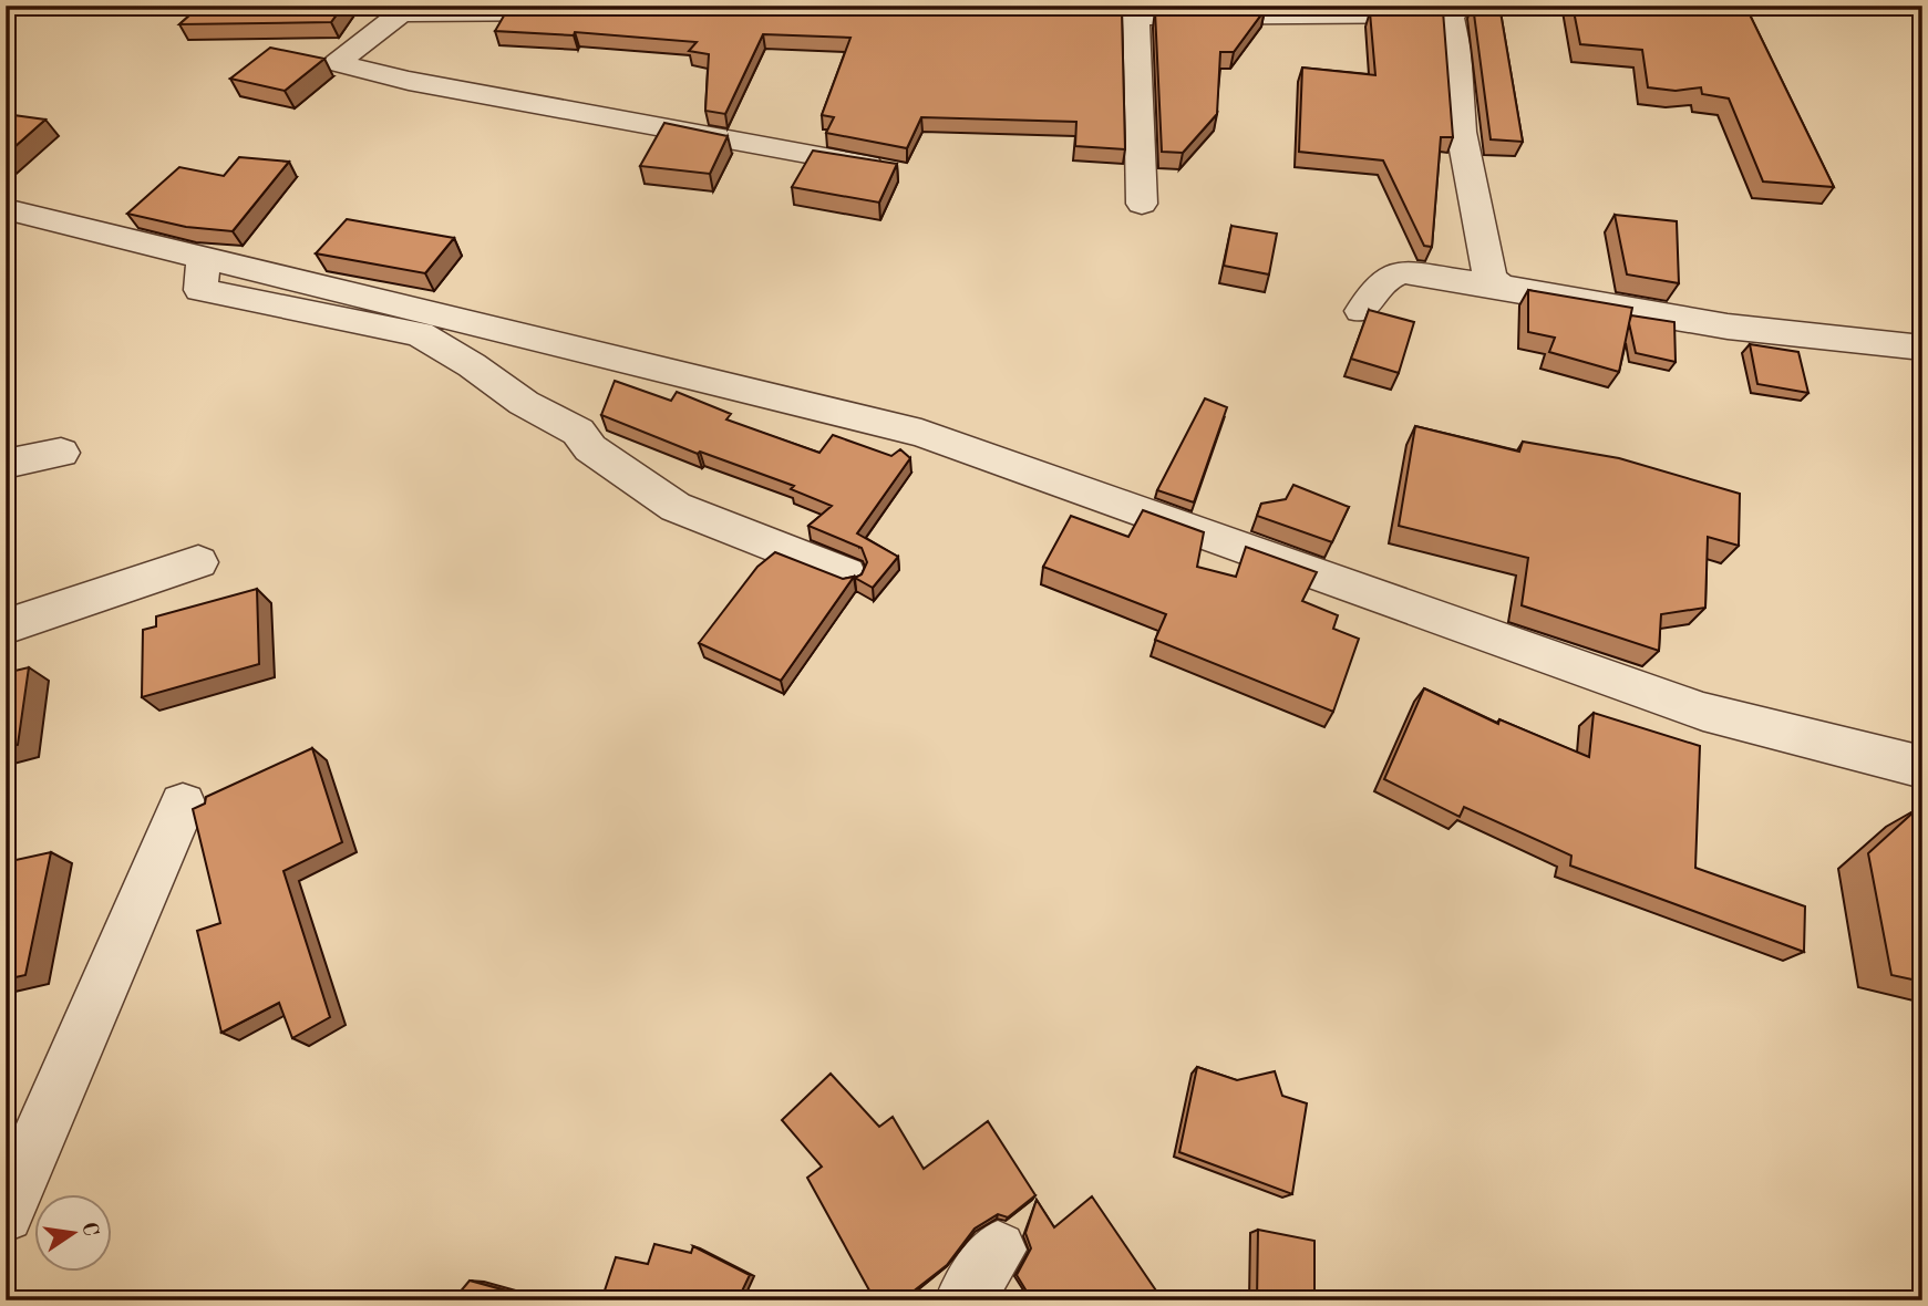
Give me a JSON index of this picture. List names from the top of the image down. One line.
{"north":"right"}
